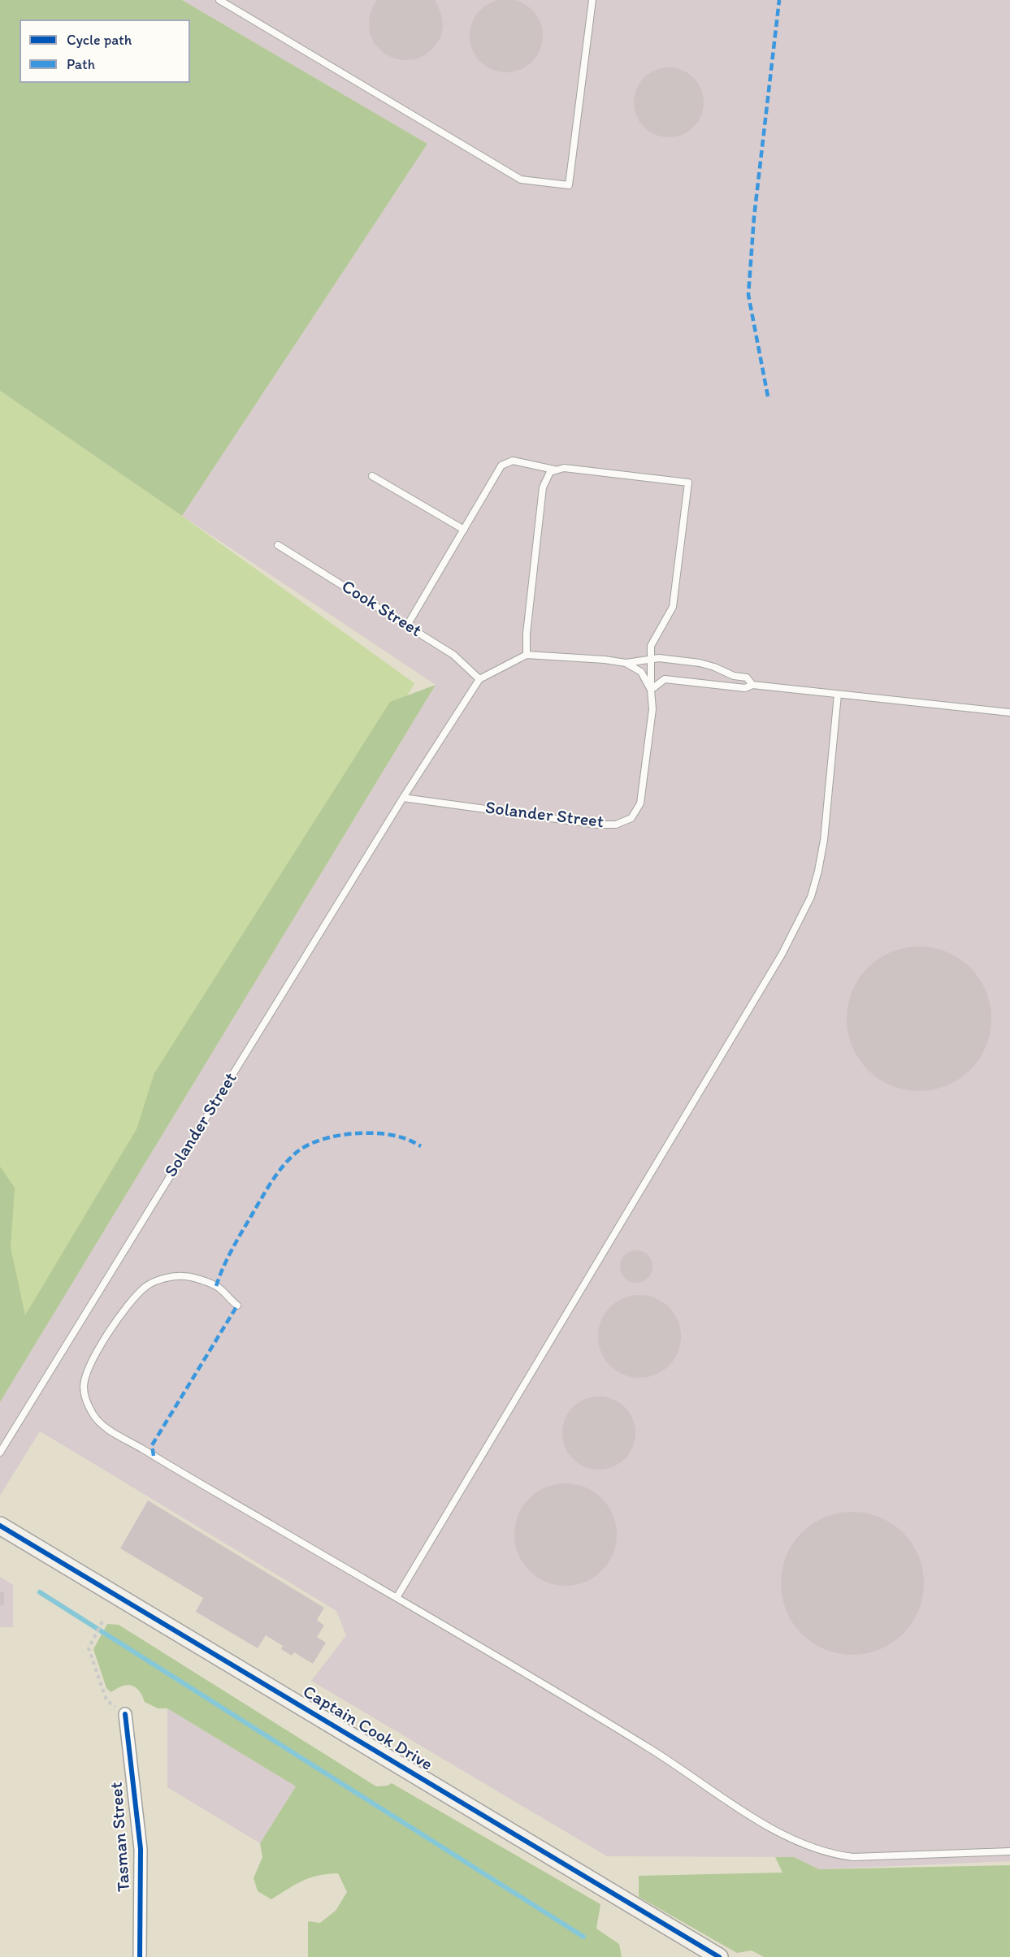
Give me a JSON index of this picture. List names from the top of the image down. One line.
{"streets":{"main road":["Captain Cook Drive"],"street":["Tasman Street"],"lane":["Cook Street","Solander Street"]},"crossings":[["Cook Street","Solander Street"]],"legend":["Cycle path","Path"]}
